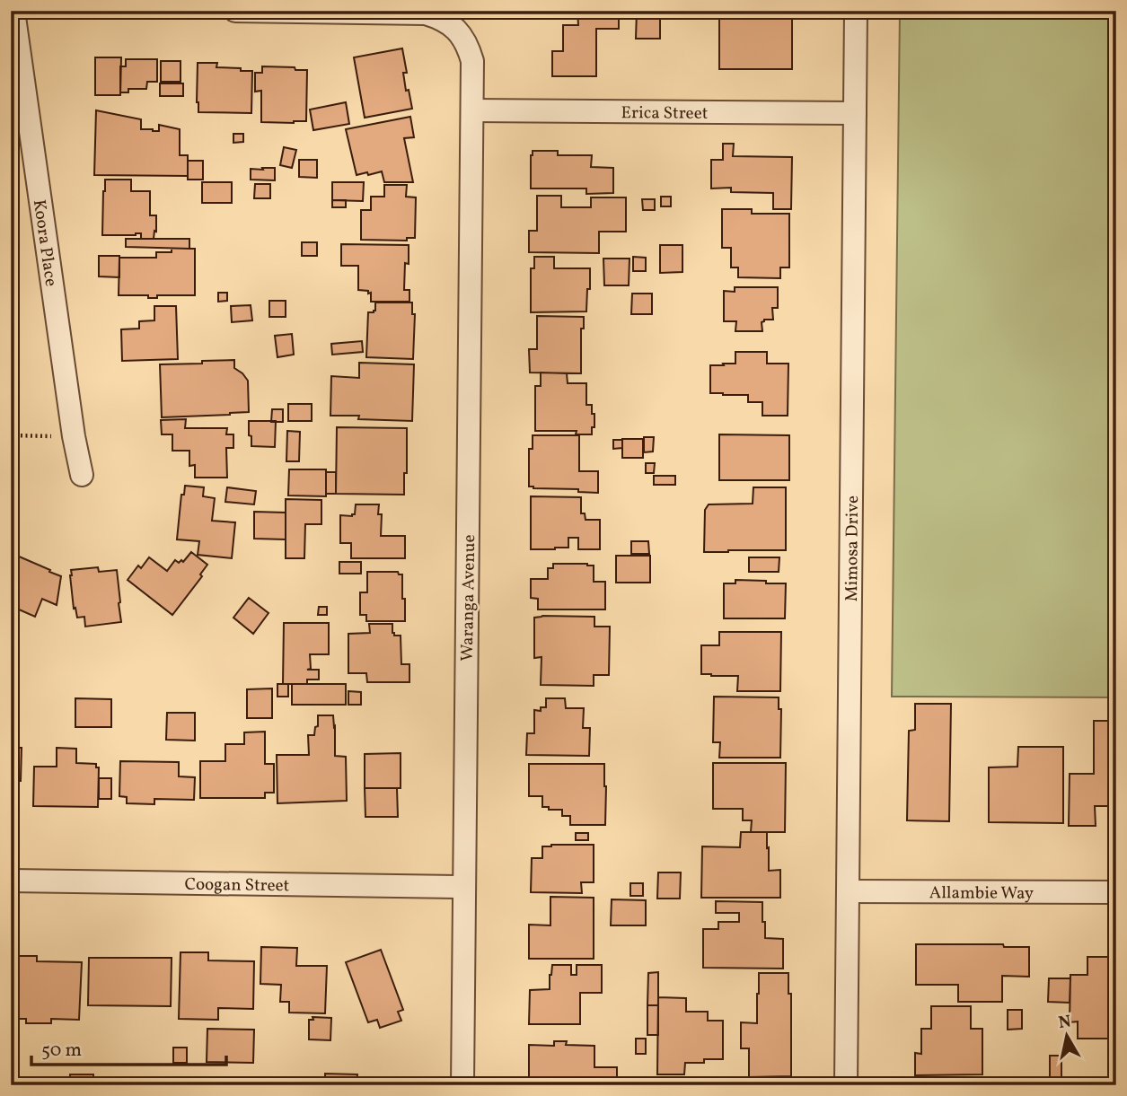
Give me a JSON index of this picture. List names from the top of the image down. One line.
{"streets":{"street":["Erica Street","Koora Place","Mimosa Drive","Waranga Avenue","Coogan Street","Allambie Way"]},"crossings":[["Erica Street","Mimosa Drive"],["Erica Street","Waranga Avenue"],["Mimosa Drive","Allambie Way"],["Waranga Avenue","Coogan Street"]],"scale_bar":"50 m","north":"top"}
